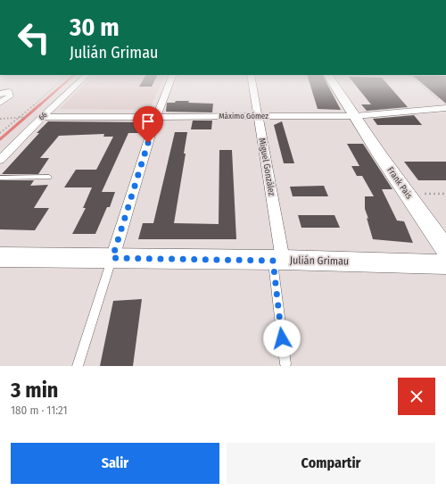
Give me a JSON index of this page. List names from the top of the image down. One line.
{"streets":{"main road":["Frank Pais","Julián Grimau"],"street":["66","Máximo Gómez","Miguel González"]},"crossings":[["66","Máximo Gómez"],["Máximo Gómez","Miguel González"],["Máximo Gómez","Frank Pais"],["Miguel González","Julián Grimau"]],"page":{"turn":["30 m","Julián Grimau"],"heading":["3 min","180 m · 11:21"],"buttons":["Salir","Compartir"]}}
